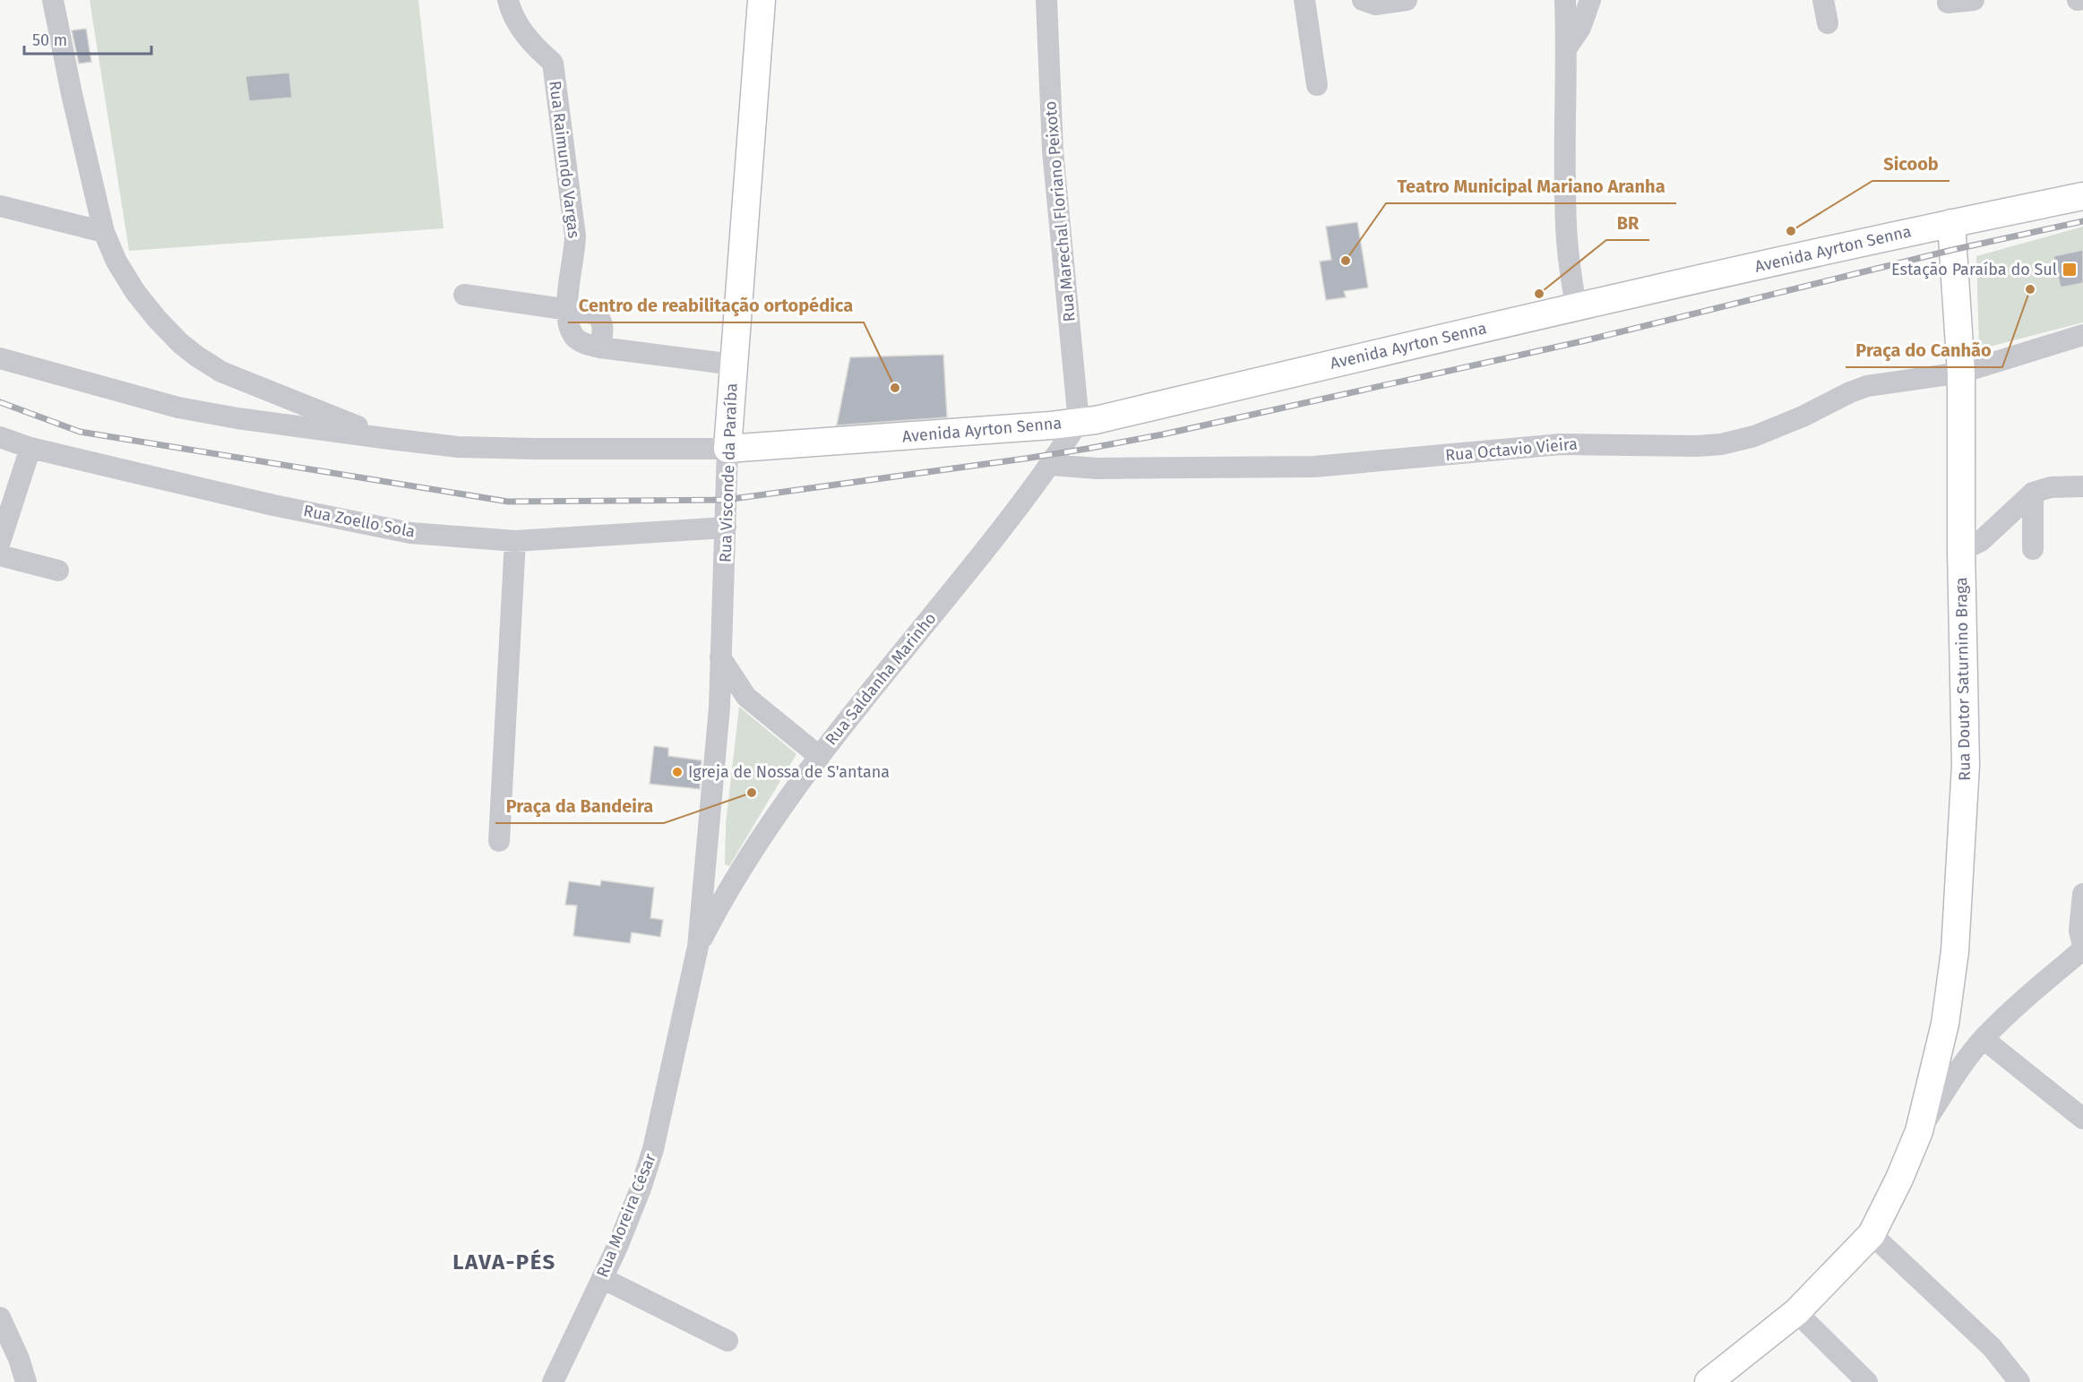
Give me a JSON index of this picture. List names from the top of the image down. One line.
{"streets":{"main road":["Avenida Ayrton Senna","Rua Visconde da Paraíba","Rua Doutor Saturnino Braga"],"street":["Rua Raimundo Vargas","Rua Marechal Floriano Peixoto","Rua Octavio Vieira","Rua Zoello Sola","Rua Saldanha Marinho","Rua Moreira César"]},"crossings":[["Rua Marechal Floriano Peixoto","Avenida Ayrton Senna"],["Rua Marechal Floriano Peixoto","Rua Saldanha Marinho"],["Avenida Ayrton Senna","Rua Visconde da Paraíba"],["Avenida Ayrton Senna","Rua Saldanha Marinho"],["Avenida Ayrton Senna","Rua Doutor Saturnino Braga"],["Rua Octavio Vieira","Rua Saldanha Marinho"],["Rua Octavio Vieira","Rua Doutor Saturnino Braga"],["Rua Visconde da Paraíba","Rua Zoello Sola"],["Rua Visconde da Paraíba","Rua Saldanha Marinho"],["Rua Visconde da Paraíba","Rua Moreira César"],["Rua Saldanha Marinho","Rua Moreira César"]],"districts":["LAVA-PÉS"],"places":{"other":["Sicoob","Teatro Municipal Mariano Aranha","Praça do Canhão","BR","Centro de reabilitação ortopédica","Igreja de Nossa de S'antana","Praça da Bandeira"],"transit":["Estação Paraíba do Sul"]},"scale_bar":"50 m"}
